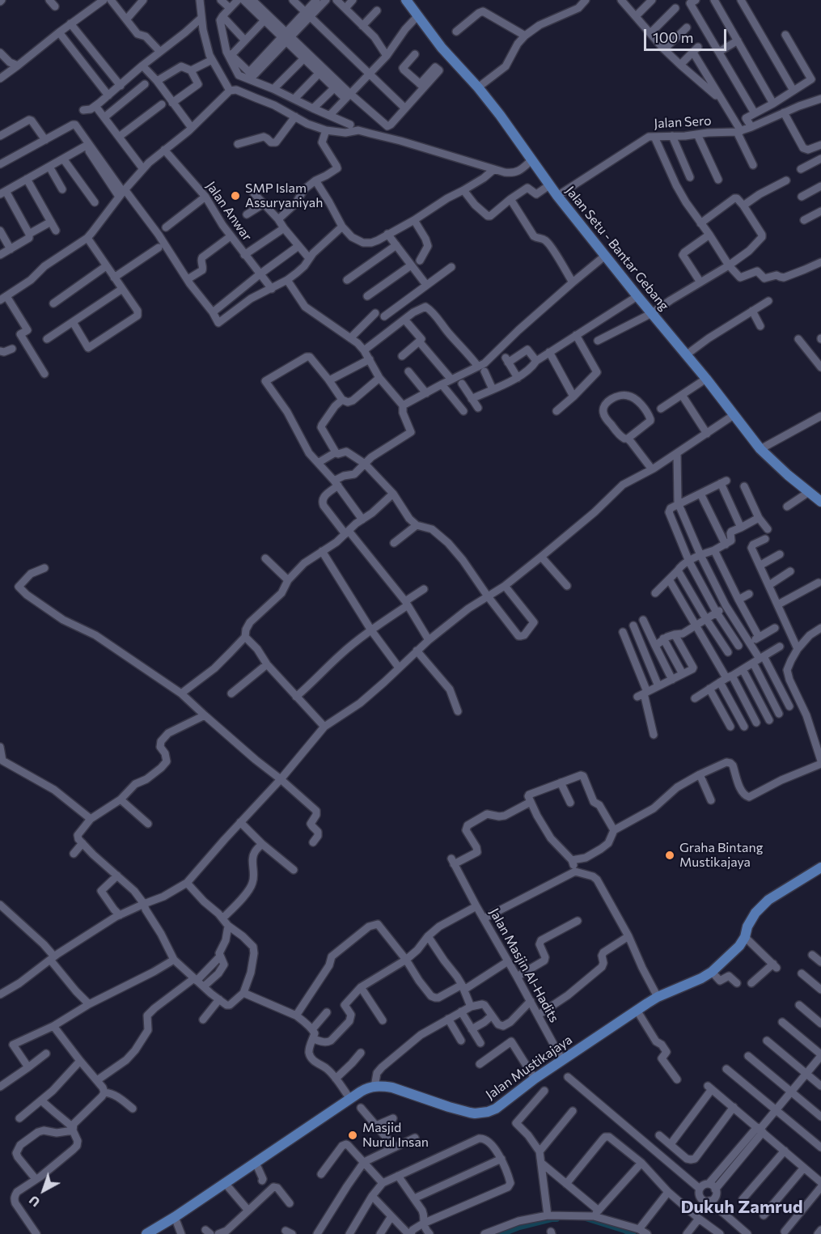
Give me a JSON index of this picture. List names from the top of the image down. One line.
{"streets":{"main road":["Jalan Setu - Bantar Gebang","Jalan Mustikajaya"],"street":["Jalan Sero","Jalan Anwar","Jalan Masjin Al-Hadits"]},"crossings":[["Jalan Sero","Jalan Setu - Bantar Gebang"],["Jalan Masjin Al-Hadits","Jalan Mustikajaya"]],"districts":["Dukuh Zamrud"],"places":["SMP Islam Assuryaniyah","Graha Bintang Mustikajaya","Masjid Nurul Insan"],"scale_bar":"100 m","north":"bottom left"}
